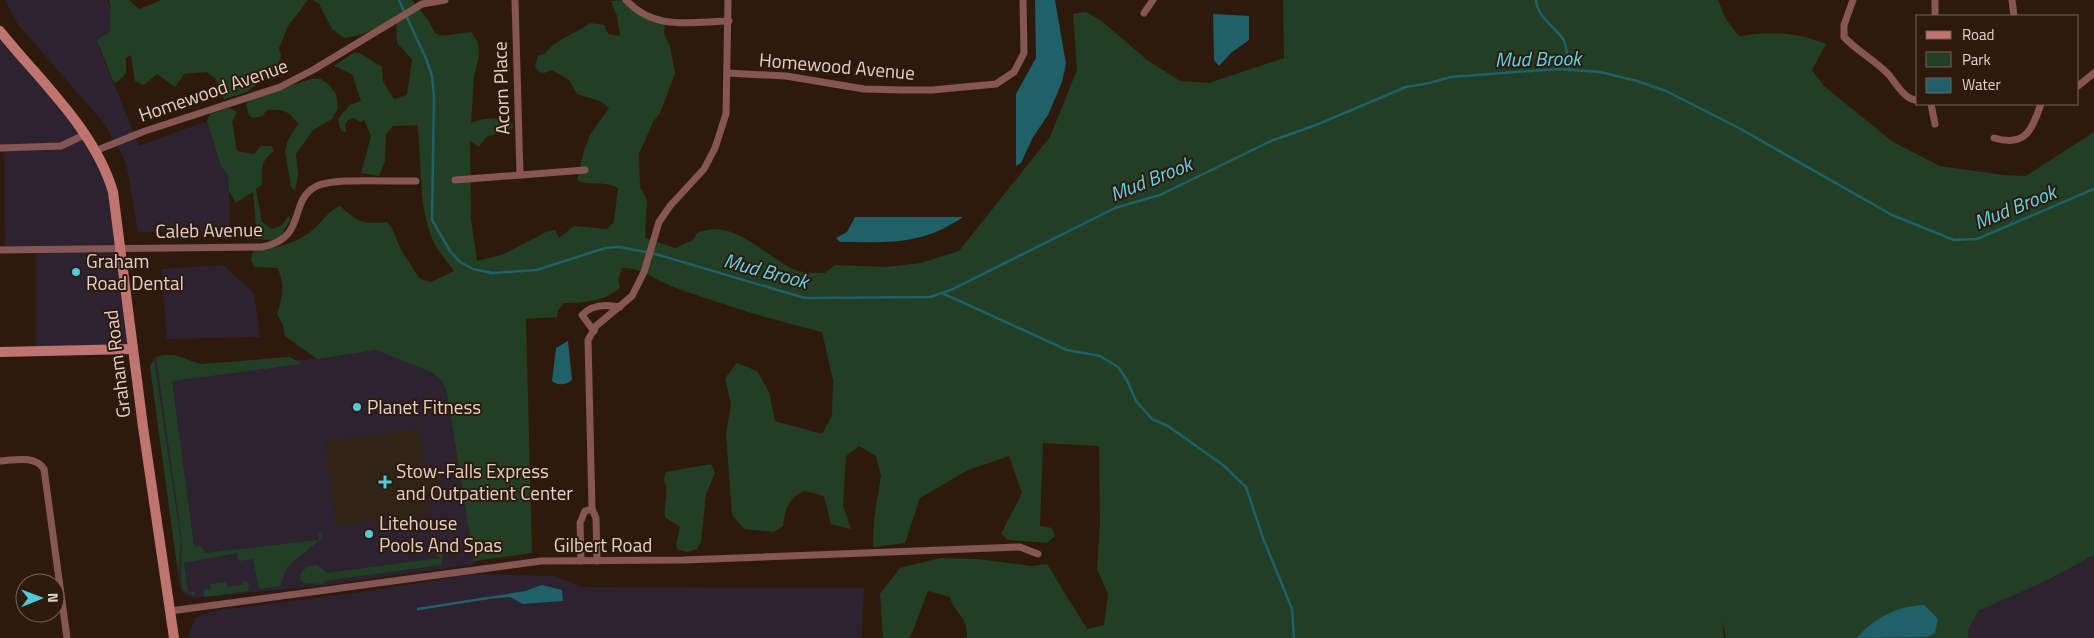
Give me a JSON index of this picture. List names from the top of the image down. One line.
{"streets":{"main road":["Graham Road"],"street":["Homewood Avenue","Acorn Place","Caleb Avenue","Gilbert Road"]},"crossings":[["Homewood Avenue","Graham Road"],["Caleb Avenue","Graham Road"],["Graham Road","Gilbert Road"]],"water":["Mud Brook"],"places":{"other":["Graham Road Dental","Planet Fitness","Litehouse Pools And Spas"],"health":["Stow-Falls Express and Outpatient Center"]},"legend":["Road","Park","Water"],"north":"right"}
